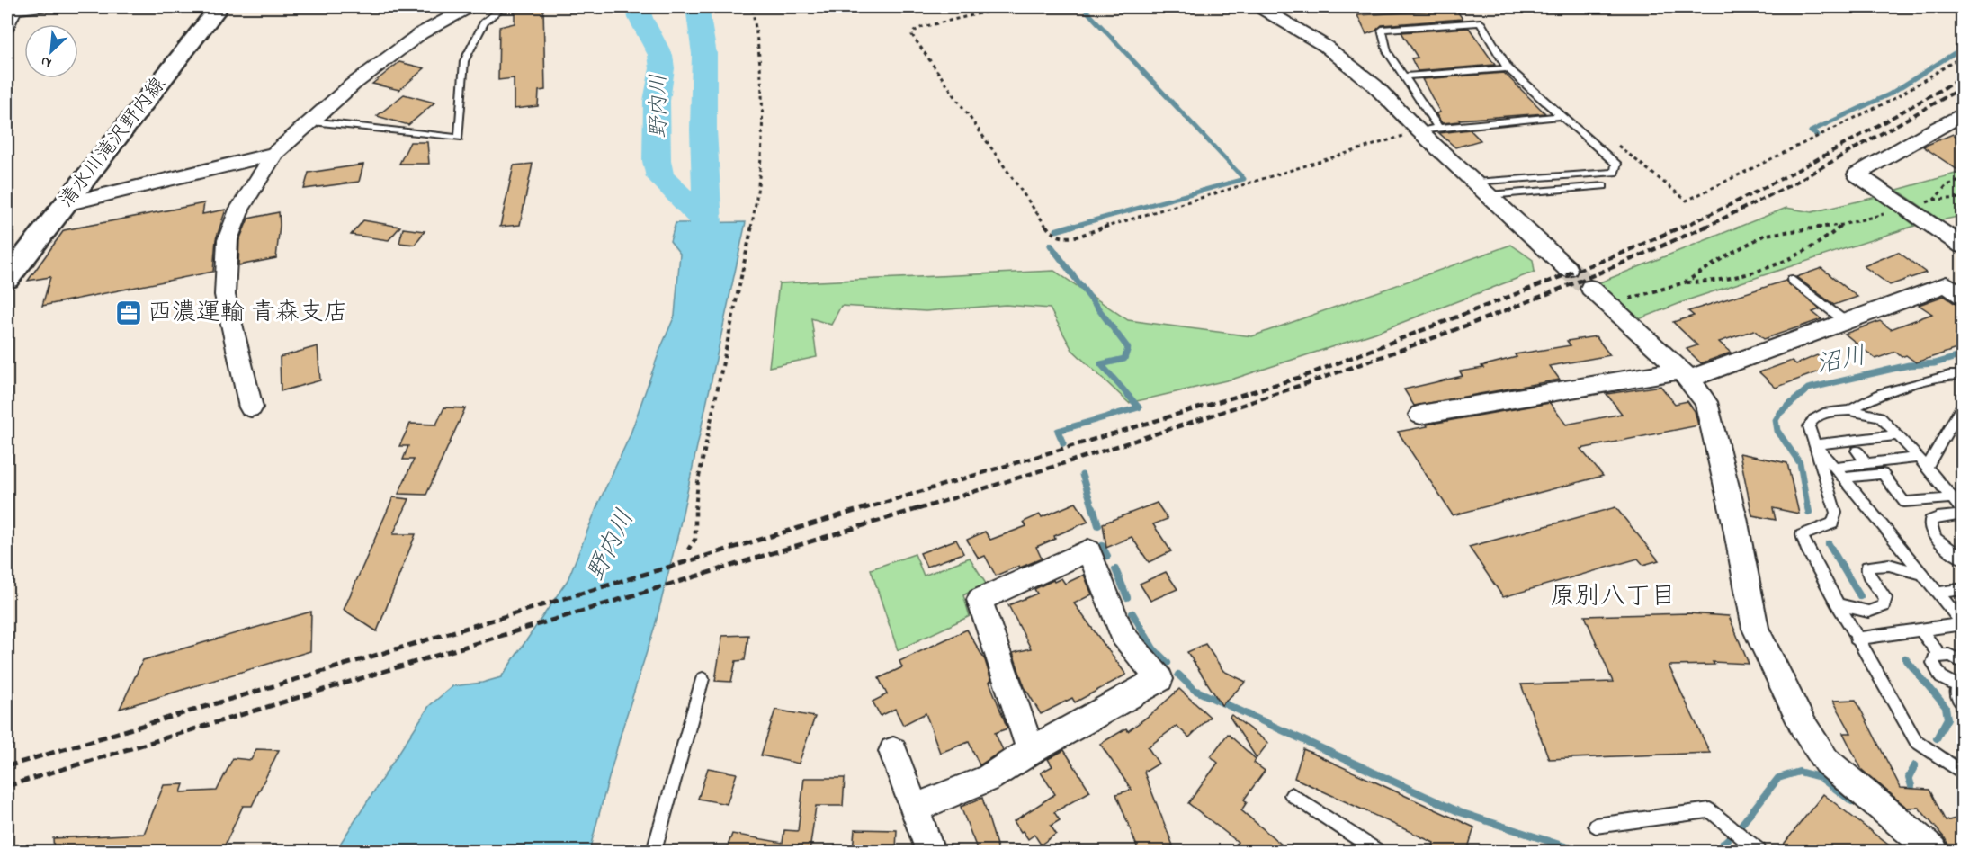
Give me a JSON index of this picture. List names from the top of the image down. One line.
{"streets":{"main road":["清水川滝沢野内線"]},"districts":["原別八丁目"],"water":["野内川","沼川"],"places":{"office":["西濃運輸 青森支店"]},"north":"bottom left"}
